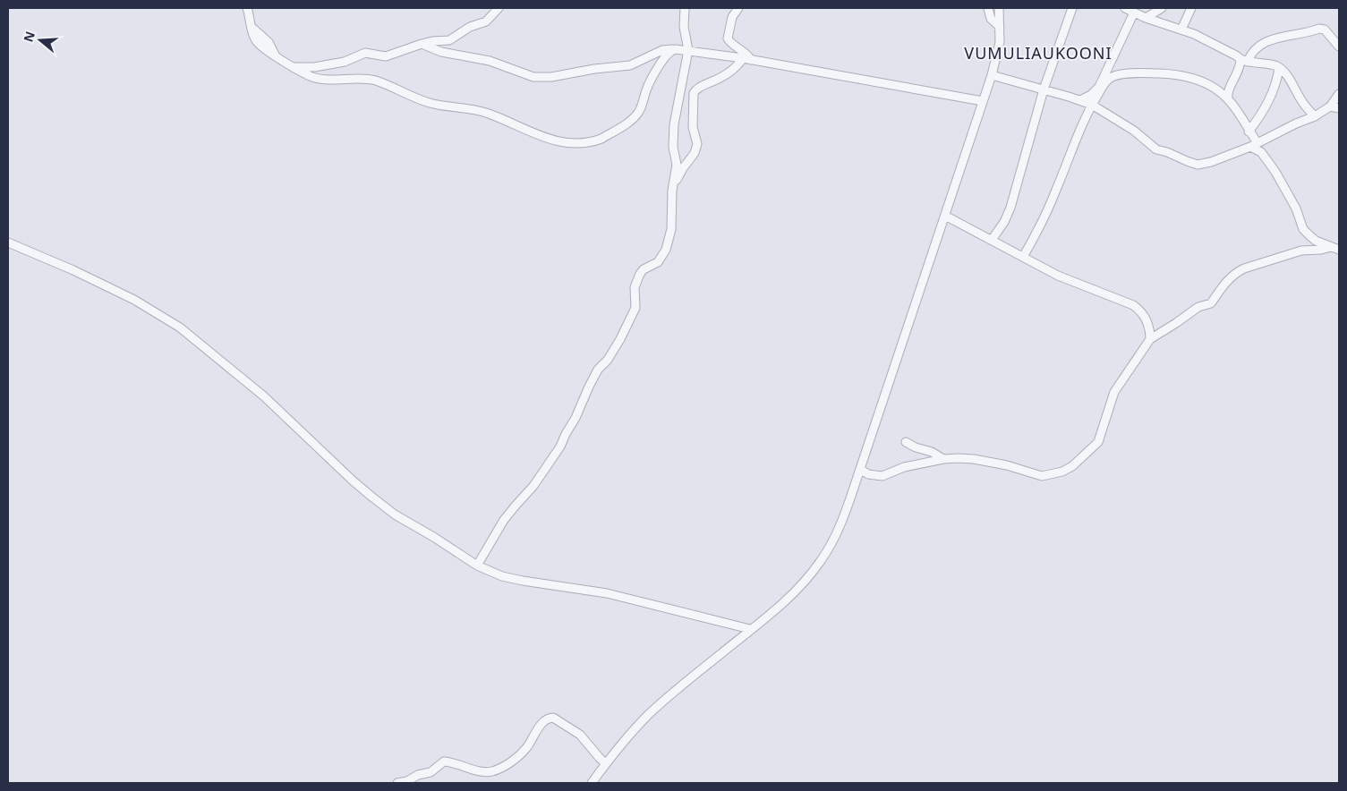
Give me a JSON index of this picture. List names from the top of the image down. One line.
{"districts":["VUMULIAUKOONI"],"north":"left"}
